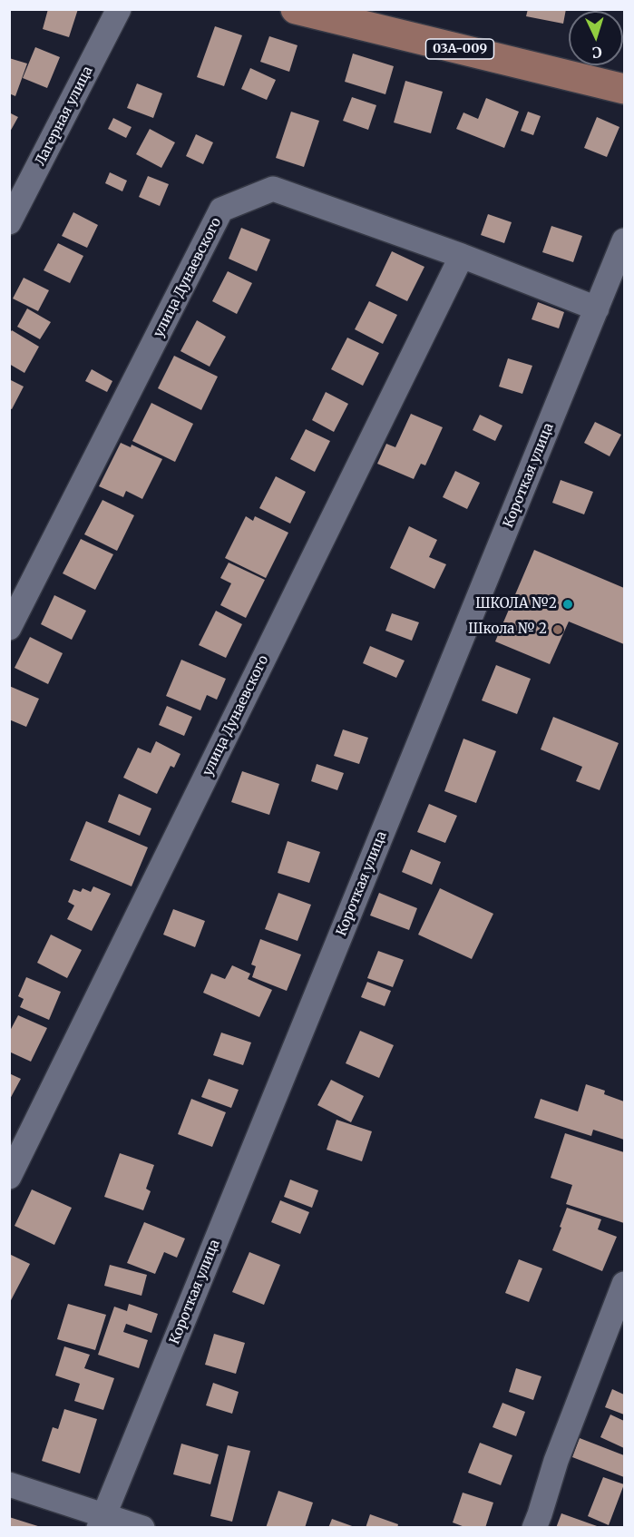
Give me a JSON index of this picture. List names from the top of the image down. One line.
{"streets":{"main road":["03А-009"],"street":["Лагерная улица","улица Дунаевского","Короткая улица"]},"places":["ШКОЛА №2","Школа № 2"],"north":"bottom"}
